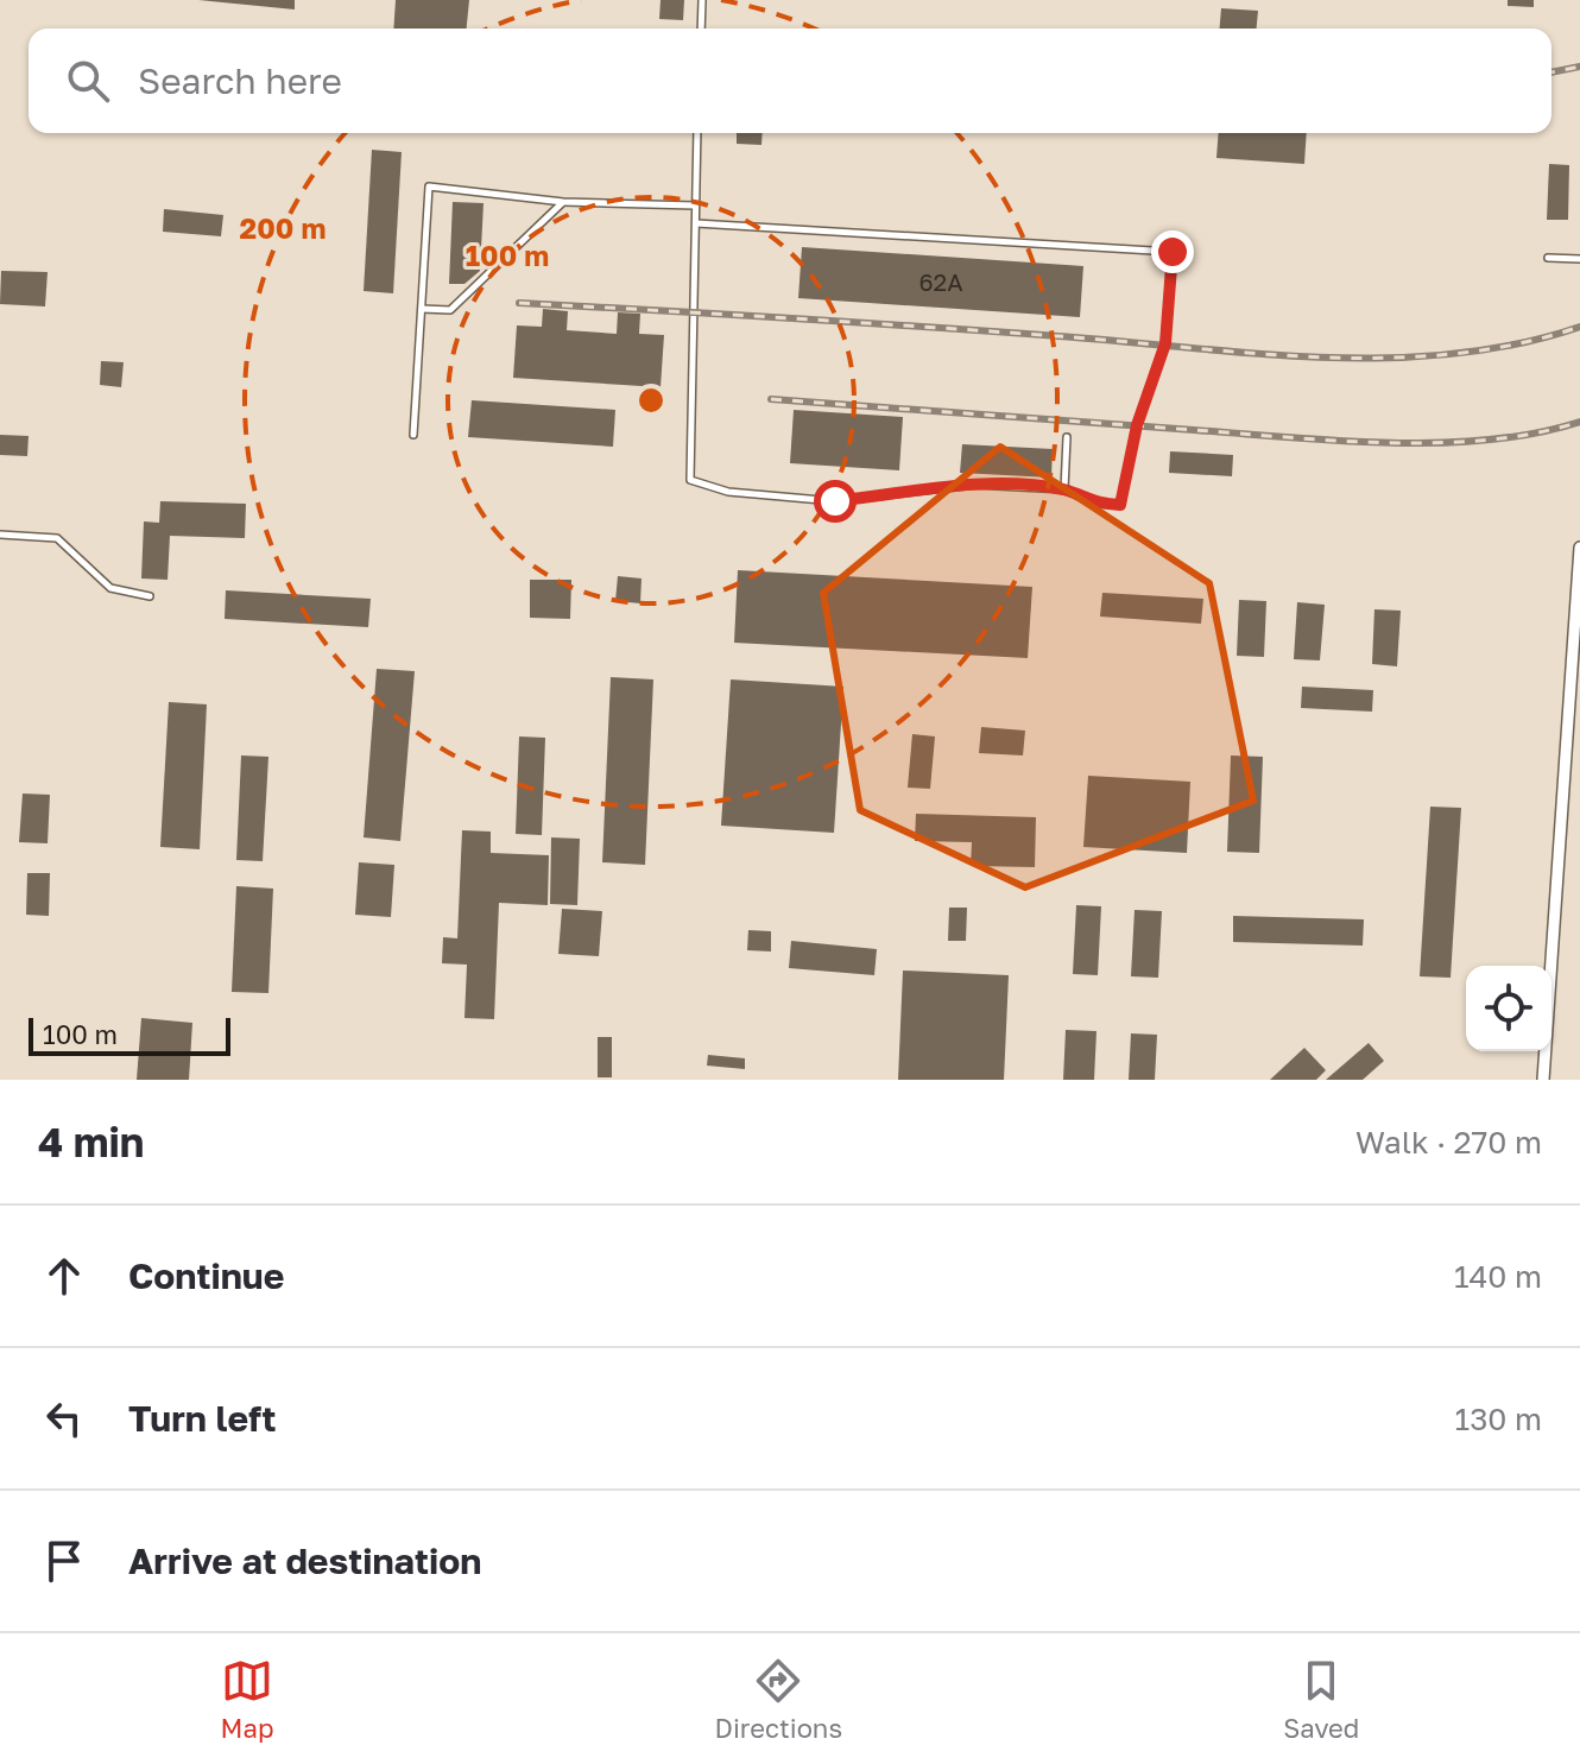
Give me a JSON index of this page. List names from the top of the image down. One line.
{"house_numbers":["62А"],"scale_bar":"100 m","page":{"search":"Search here","scale":"100 m","heading":["4 min","Walk · 270 m"],"list":[["Continue","140 m"],["Turn left","130 m"],"Arrive at destination"],"nav":["Map","Directions","Saved"]},"rings":["200 m","100 m"]}
